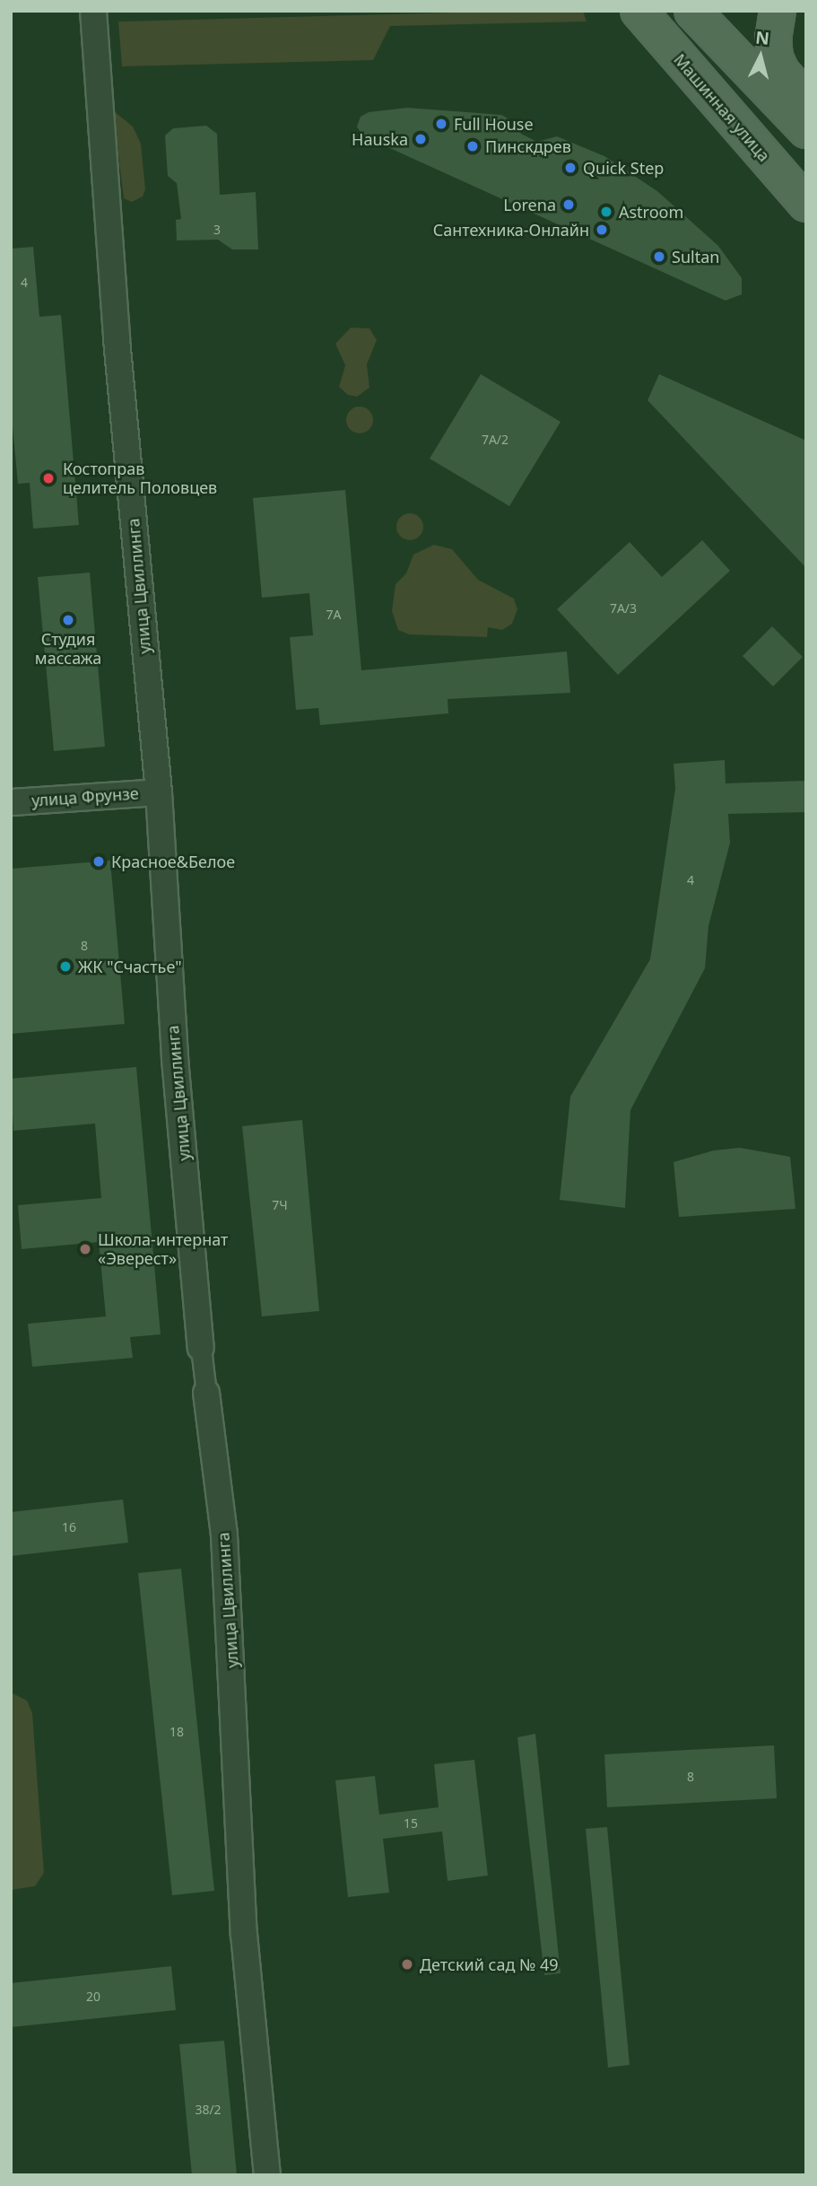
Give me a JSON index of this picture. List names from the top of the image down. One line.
{"streets":{"main road":["Машинная улица"],"street":["улица Цвиллинга","улица Фрунзе"]},"crossings":[["улица Цвиллинга","улица Фрунзе"]],"places":["Full House","Hauska","Пинскдрев","Quick Step","Lorena","Astroom","Сантехника-Онлайн","Sultan","Костоправ целитель Половцев","Студия массажа","Красное&Белое","ЖК \"Счастье\"","Школа-интернат «Эверест»","Детский сад № 49"],"house_numbers":["3","4","7А/2","7А/3","7А","4","8","7Ч","16","18","8","15","20","38/2"],"north":"top"}
